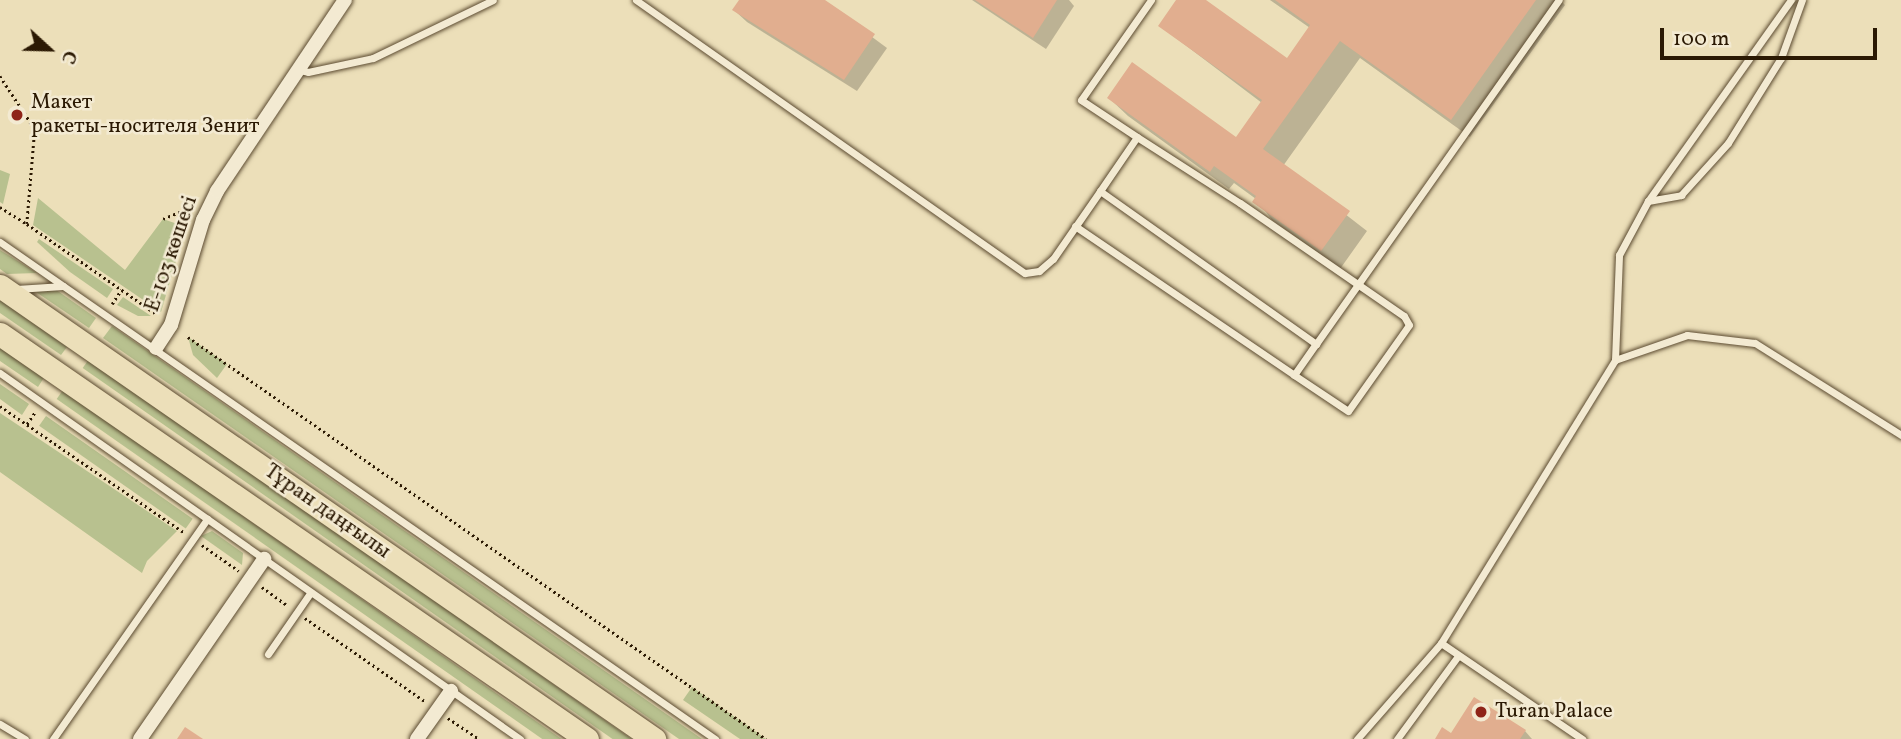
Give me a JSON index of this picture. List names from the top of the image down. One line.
{"streets":{"main road":["Тұран даңғылы"],"street":["Е-103 көшесі"]},"places":["Макет ракеты-носителя Зенит","Turan Palace"],"scale_bar":"100 m","north":"right"}
